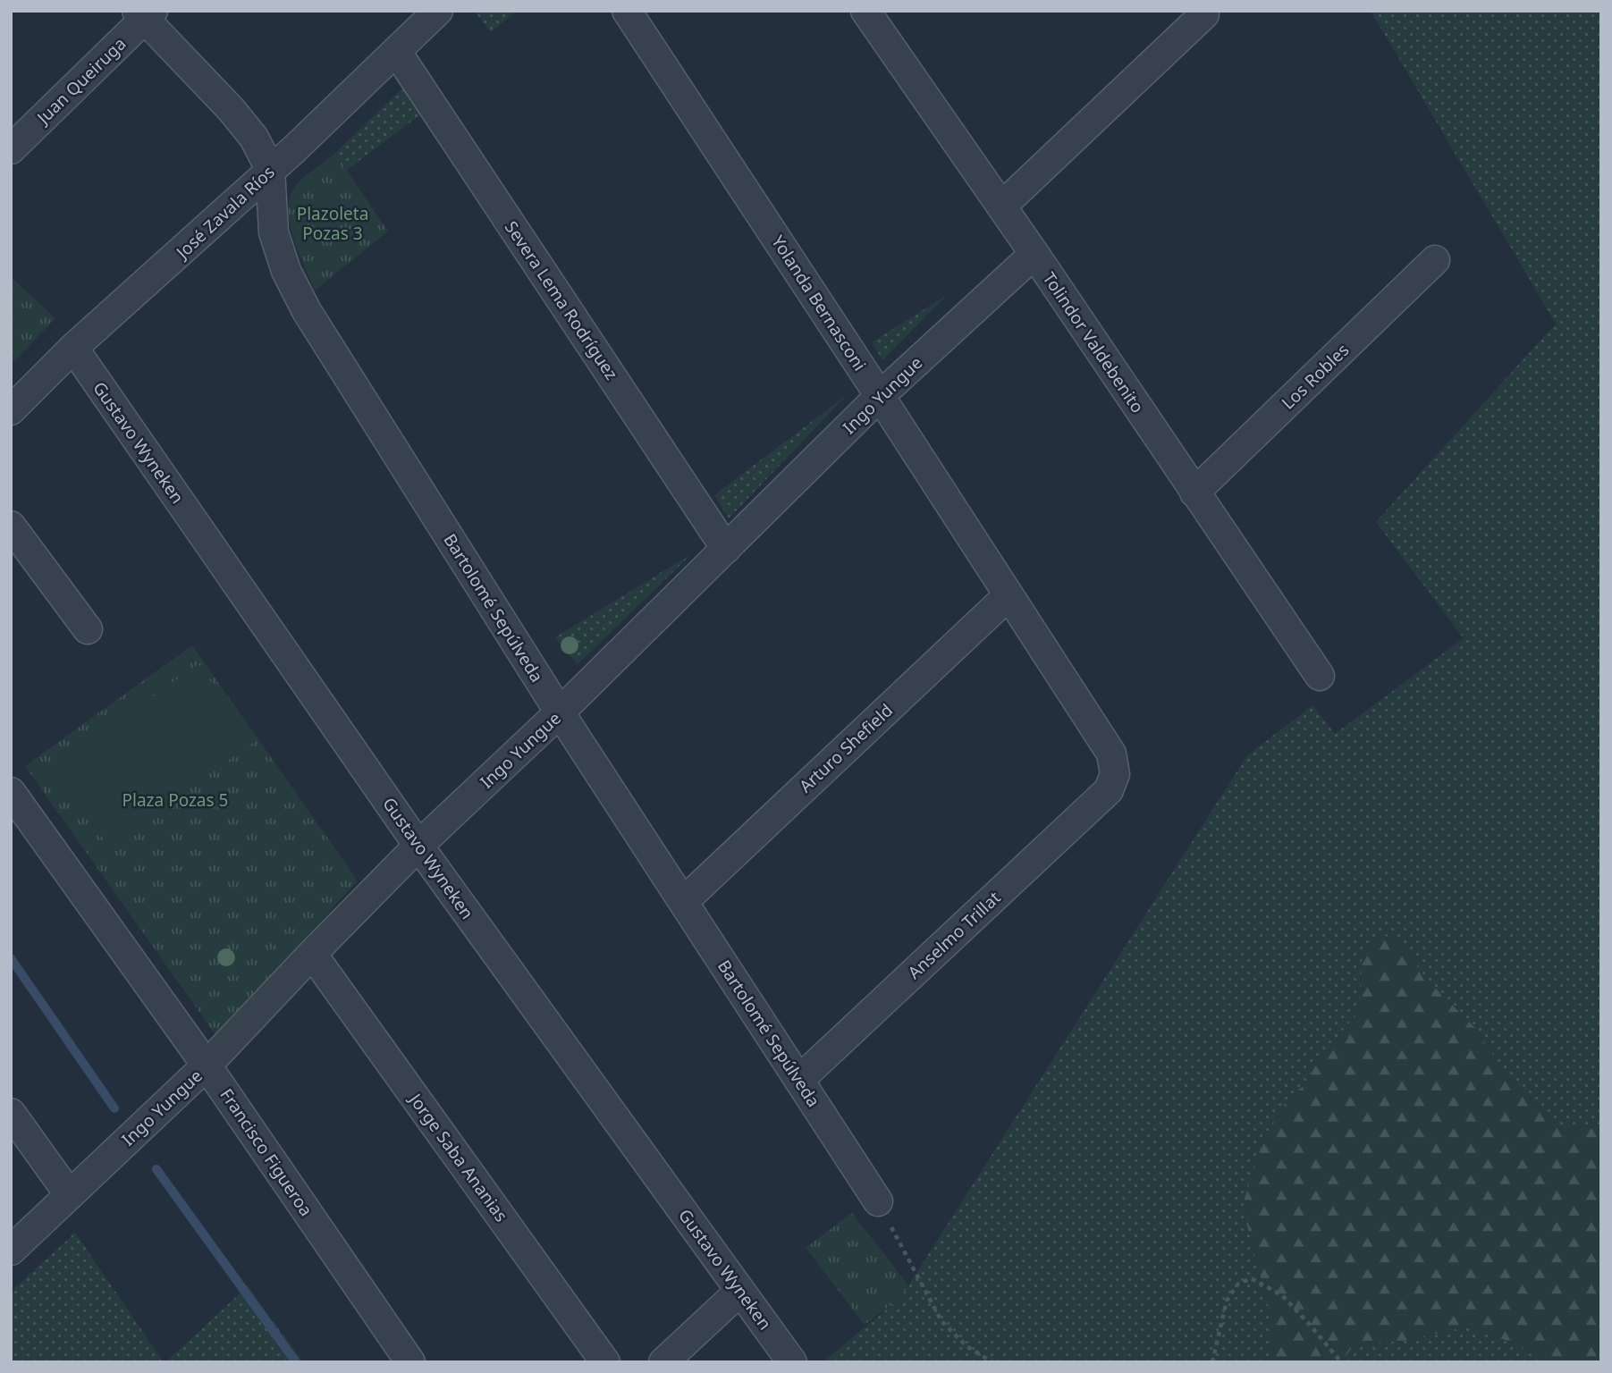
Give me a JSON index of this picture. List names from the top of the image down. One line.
{"streets":{"street":["Juan Queiruga","José Zavala Ríos","Severa Lema Rodríguez","Yolanda Bernasconi","Tolindor Valdebenito","Los Robles","Ingo Yungue","Gustavo Wyneken","Bartolomé Sepúlveda","Arturo Shefield","Anselmo Trillat","Francisco Figueroa","Jorge Saba Ananias"]},"crossings":[["Juan Queiruga","Bartolomé Sepúlveda"],["José Zavala Ríos","Severa Lema Rodríguez"],["José Zavala Ríos","Gustavo Wyneken"],["José Zavala Ríos","Bartolomé Sepúlveda"],["Severa Lema Rodríguez","Ingo Yungue"],["Yolanda Bernasconi","Ingo Yungue"],["Yolanda Bernasconi","Arturo Shefield"],["Yolanda Bernasconi","Anselmo Trillat"],["Tolindor Valdebenito","Los Robles"],["Tolindor Valdebenito","Ingo Yungue"],["Ingo Yungue","Gustavo Wyneken"],["Ingo Yungue","Bartolomé Sepúlveda"],["Ingo Yungue","Francisco Figueroa"],["Ingo Yungue","Jorge Saba Ananias"],["Bartolomé Sepúlveda","Arturo Shefield"],["Bartolomé Sepúlveda","Anselmo Trillat"]],"parks":["Plazoleta Pozas 3","Plaza Pozas 5"]}
